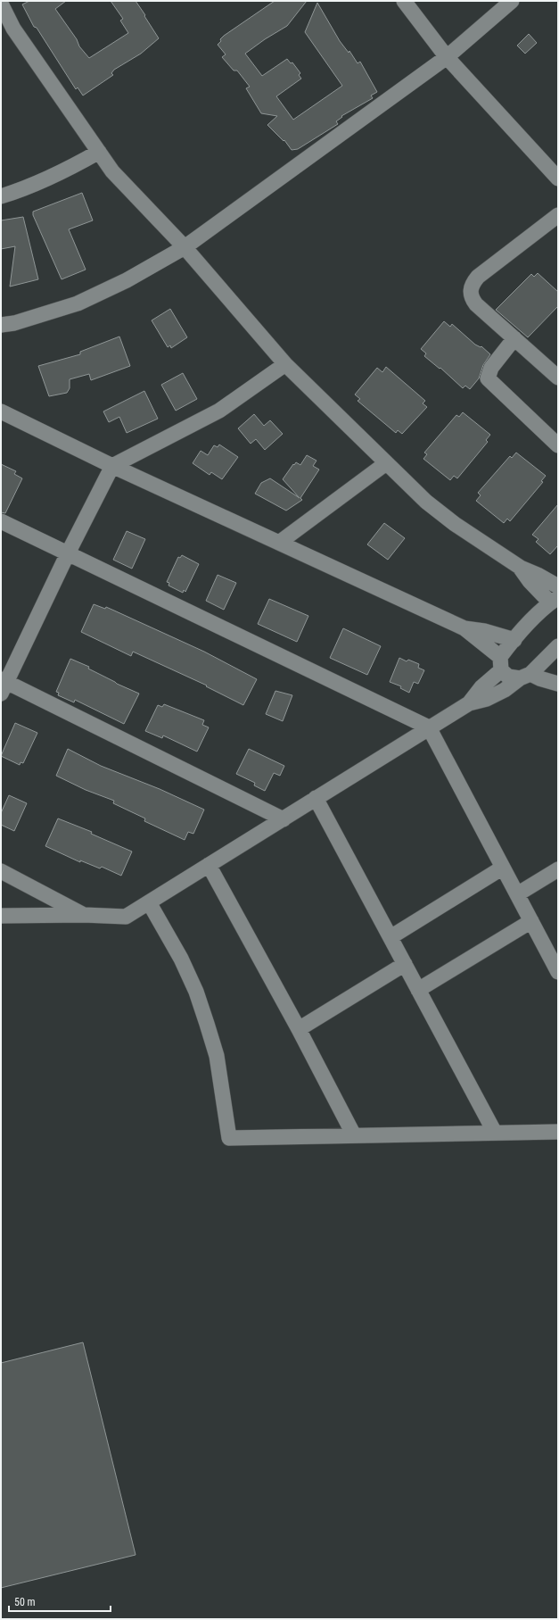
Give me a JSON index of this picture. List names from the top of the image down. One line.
{"scale_bar":"50 m"}
